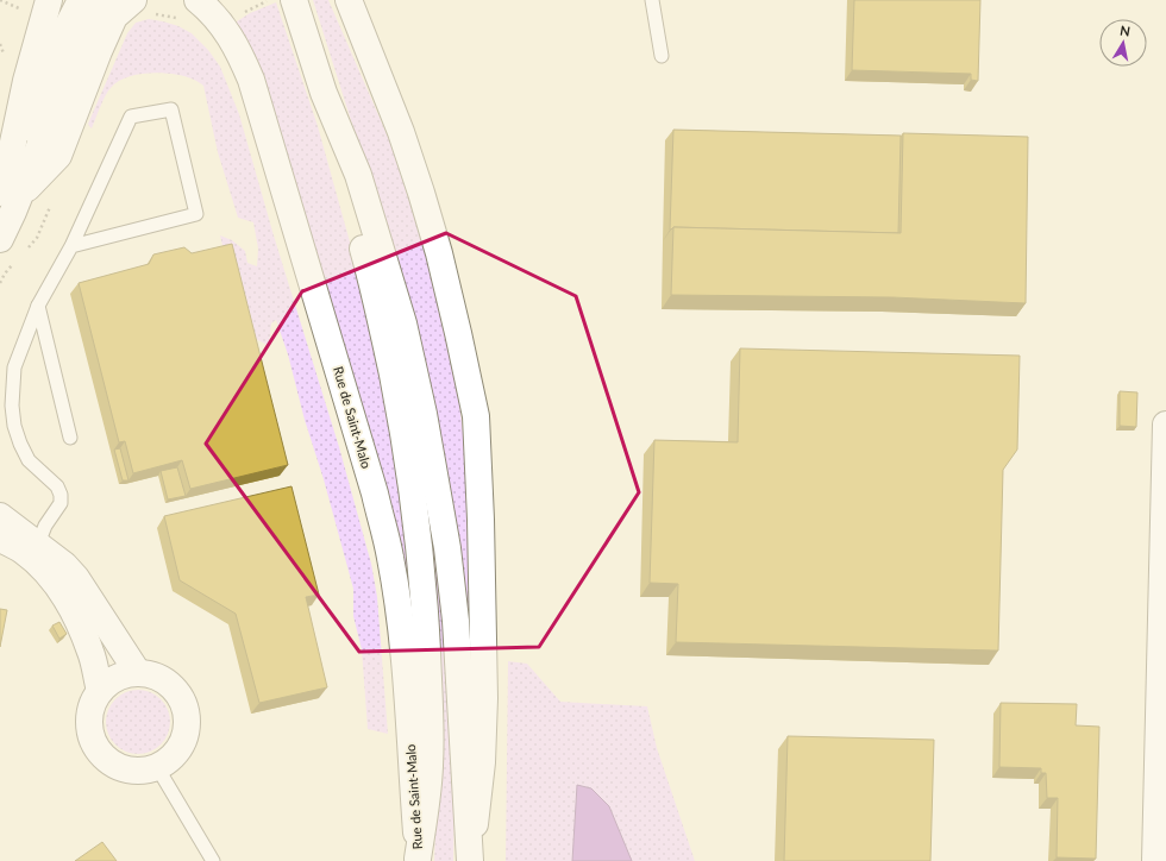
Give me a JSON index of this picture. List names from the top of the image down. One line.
{"streets":{"main road":["Rue de Saint-Malo"]},"north":"top"}
